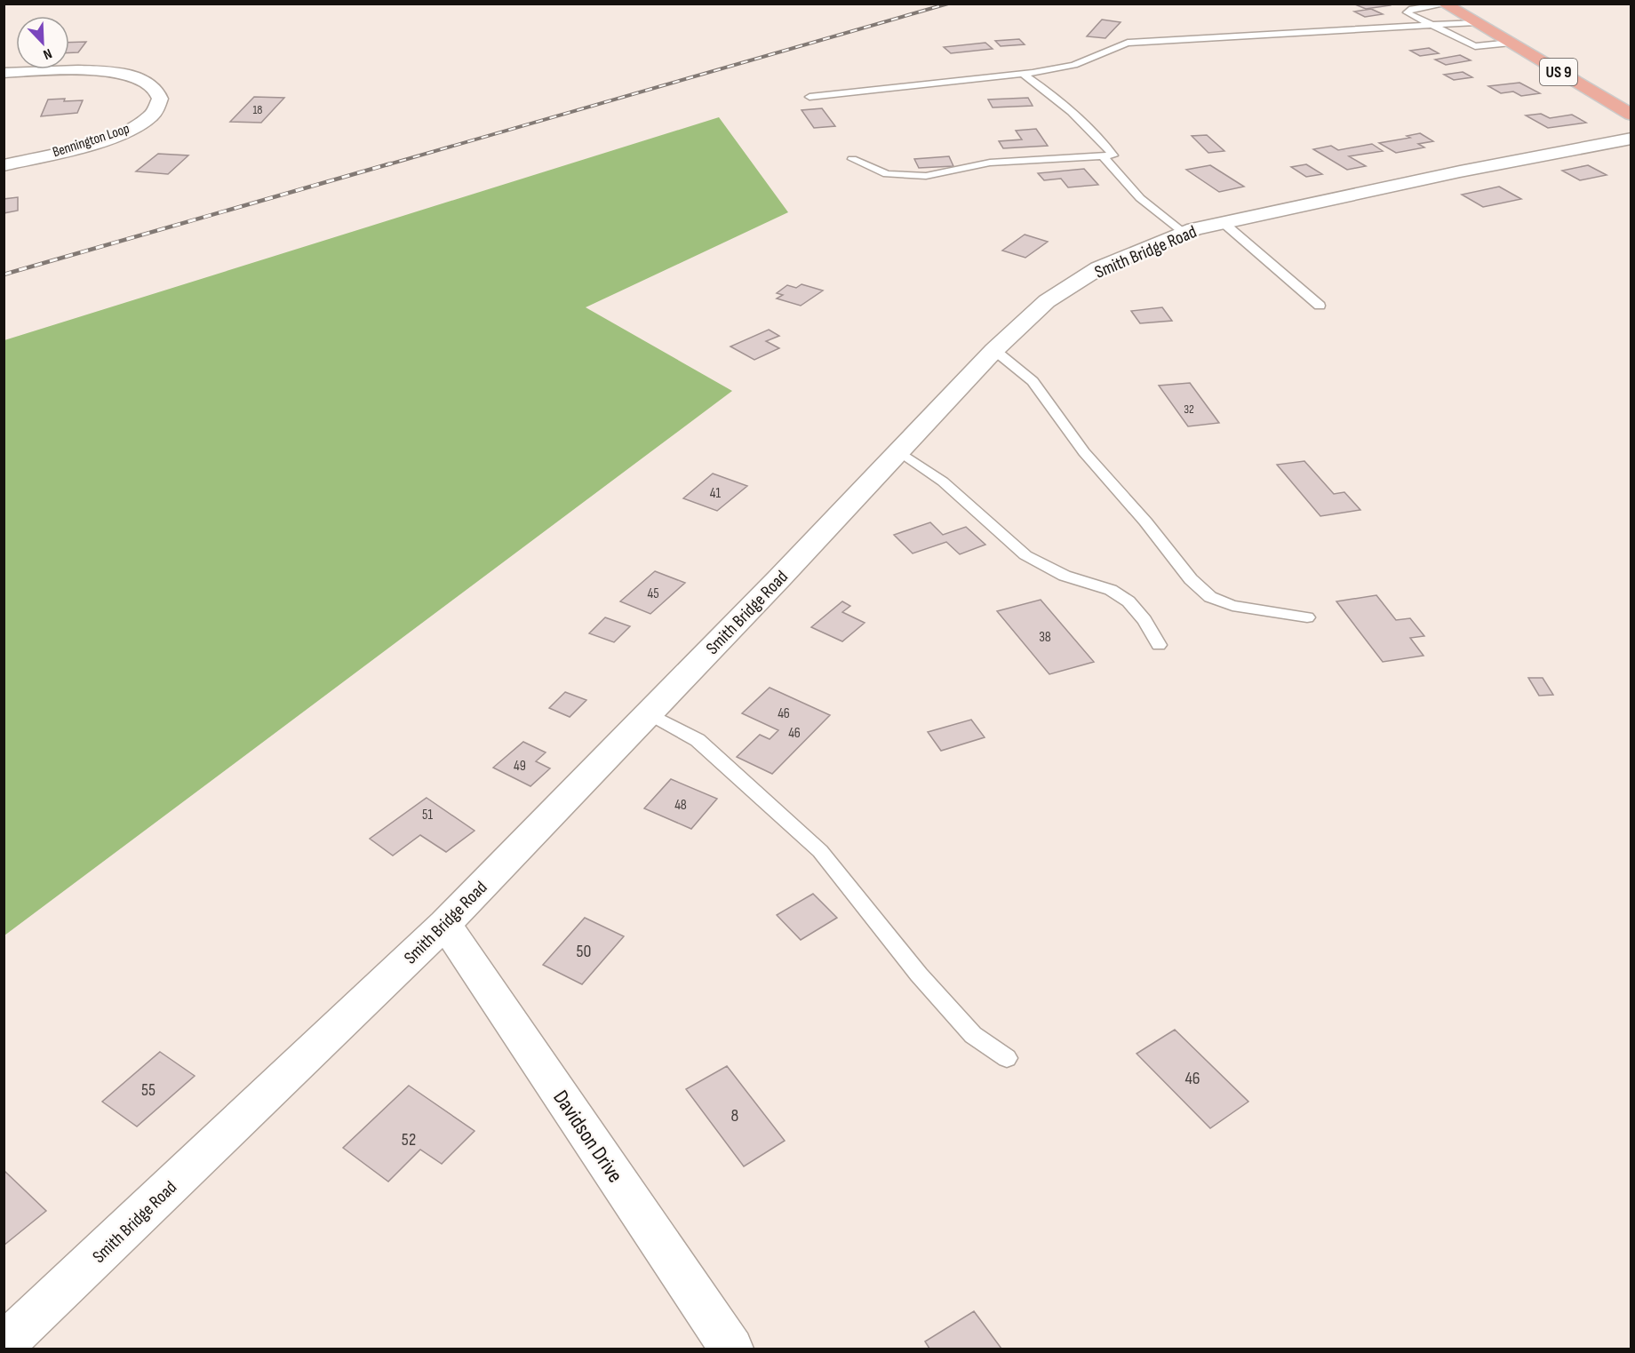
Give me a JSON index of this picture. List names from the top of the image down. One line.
{"streets":{"main road":["US 9"],"street":["Bennington Loop","Smith Bridge Road","Davidson Drive"]},"crossings":[["Smith Bridge Road","Davidson Drive"]],"house_numbers":["18","32","41","45","38","46","46","49","48","51","50","46","55","8","52"],"north":"bottom right"}
